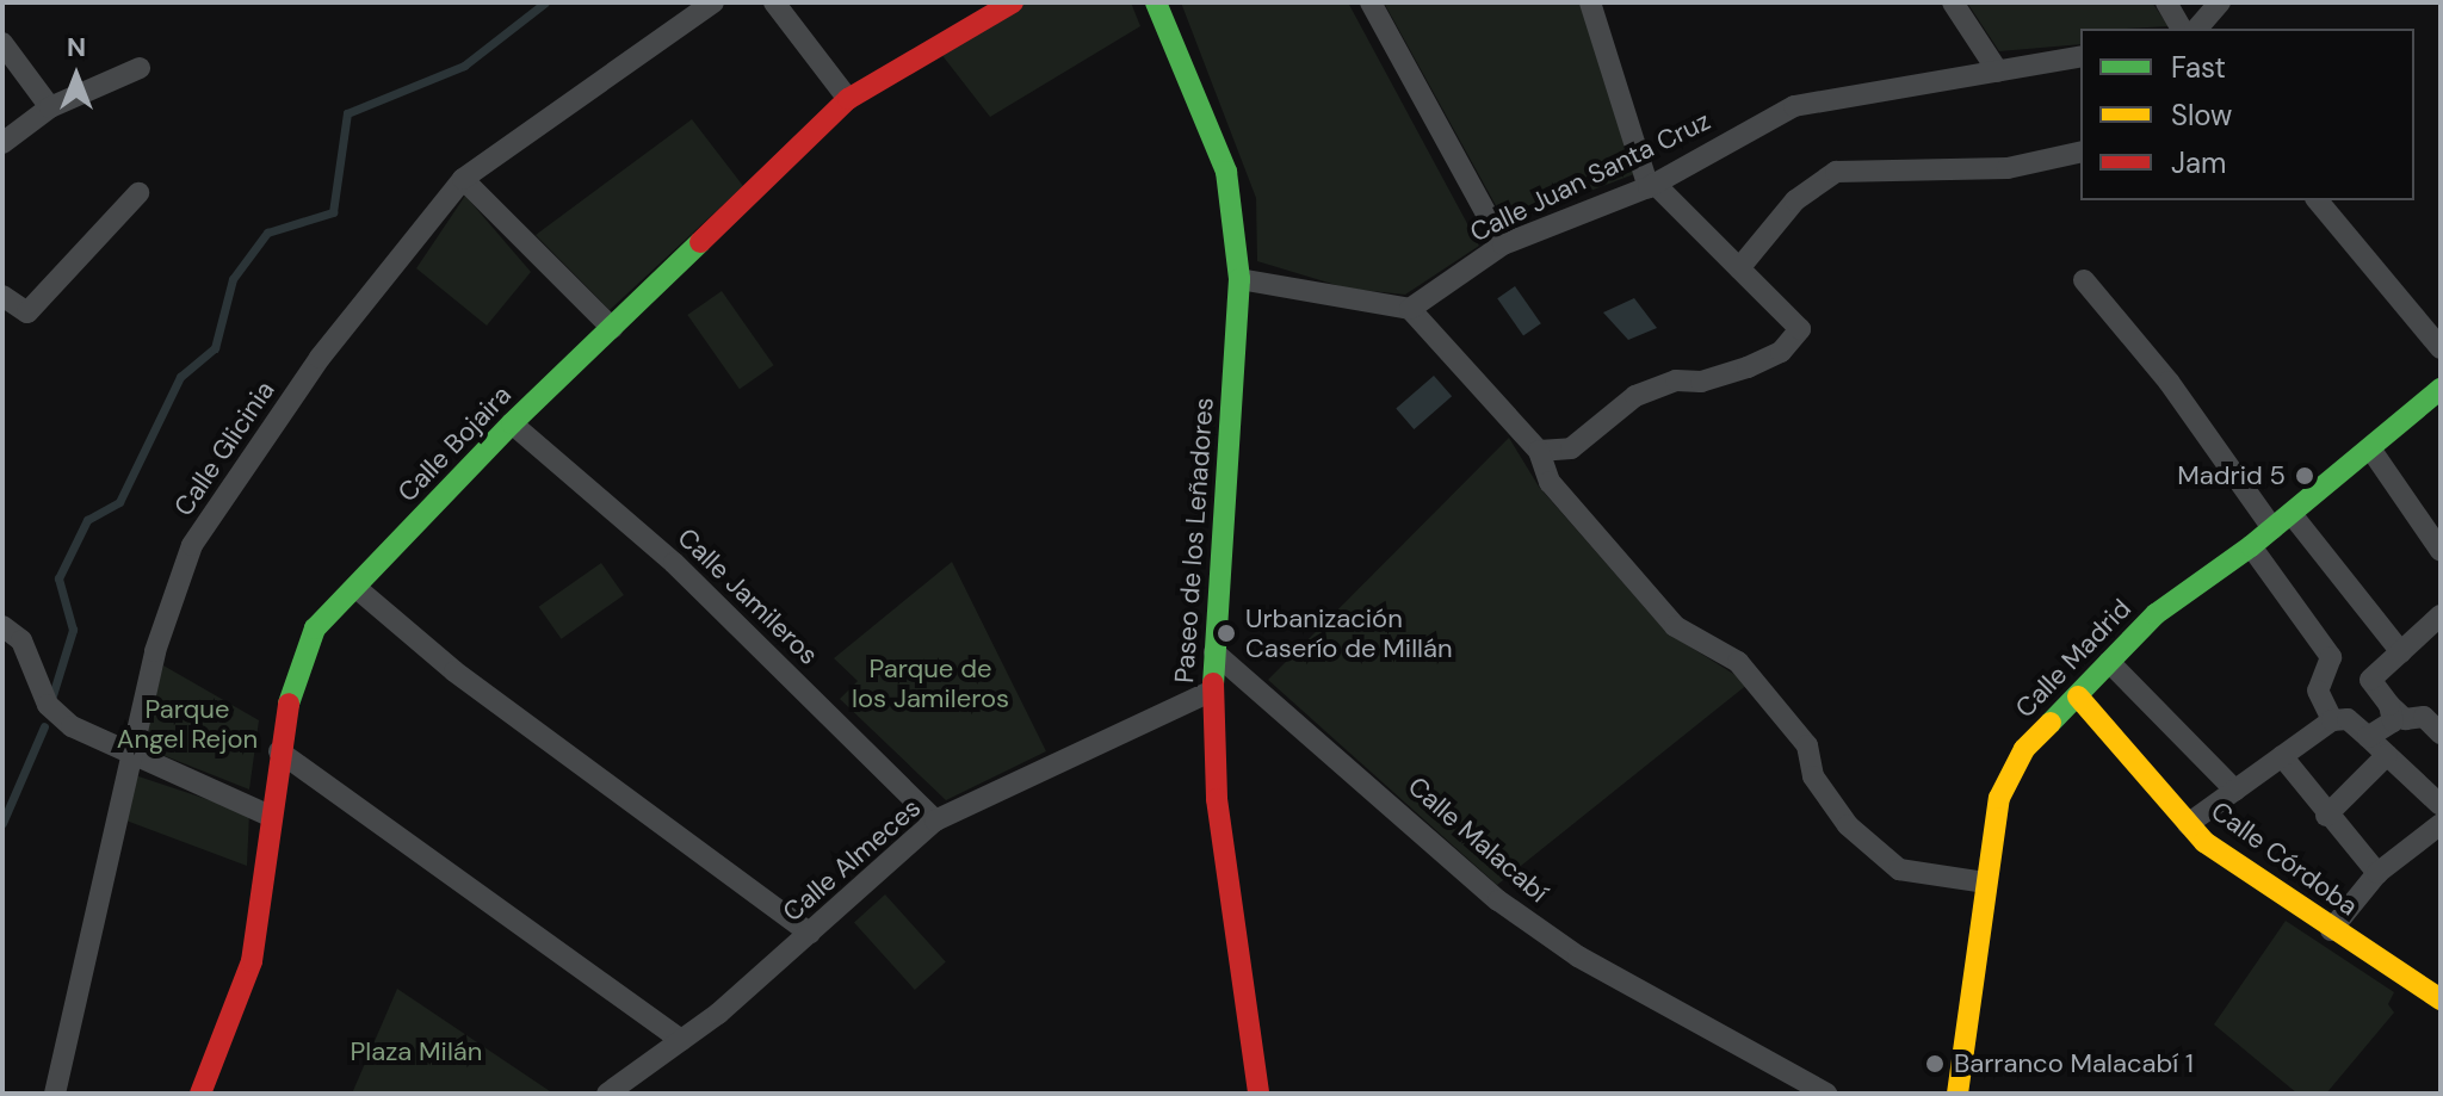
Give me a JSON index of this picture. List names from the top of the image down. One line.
{"streets":{"street":["Calle Juan Santa Cruz","Calle Bojaira","Calle Glicinia","Paseo de los Leñadores","Calle Jamileros","Calle Madrid","Calle Malacabí","Calle Córdoba","Calle Almeces"]},"crossings":[["Calle Bojaira","Calle Jamileros"],["Paseo de los Leñadores","Calle Malacabí"],["Paseo de los Leñadores","Calle Almeces"],["Calle Jamileros","Calle Almeces"],["Calle Madrid","Calle Córdoba"]],"parks":["Parque de los Jamileros","Parque Angel Rejon","Plaza Milán"],"places":["Madrid 5","Urbanización Caserío de Millán","Barranco Malacabí 1"],"legend":["Fast","Slow","Jam"],"north":"top"}
